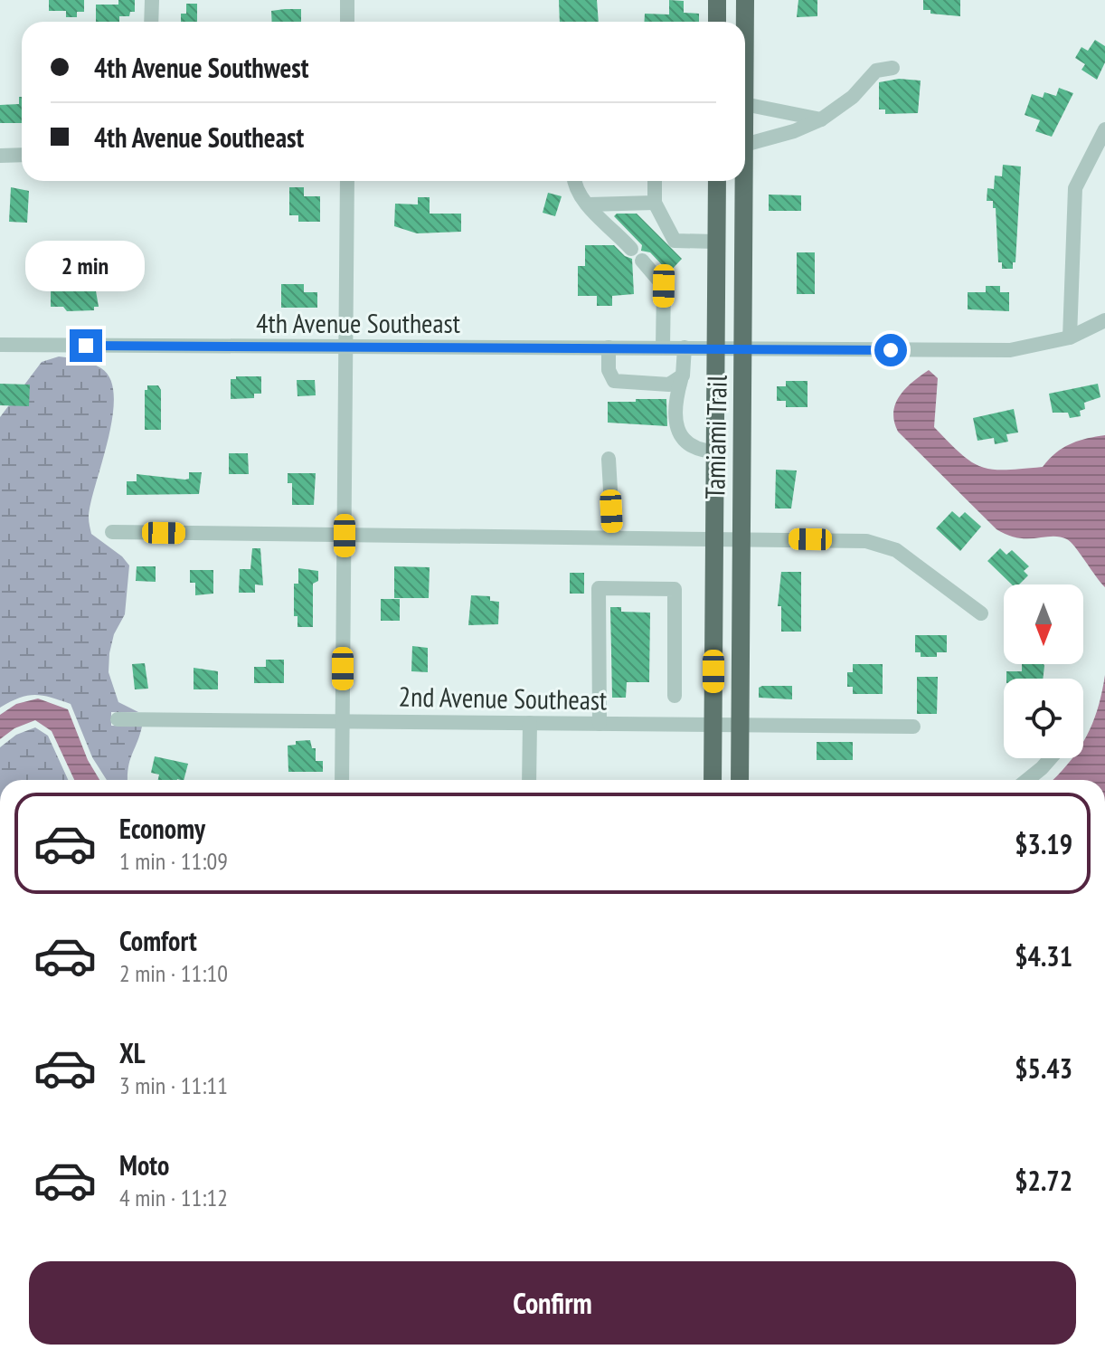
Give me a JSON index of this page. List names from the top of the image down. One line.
{"streets":{"main road":["Tamiami Trail"],"street":["4th Avenue Southeast","2nd Avenue Southeast"]},"crossings":[["4th Avenue Southeast","Tamiami Trail"],["Tamiami Trail","2nd Avenue Southeast"]],"north":"bottom","page":{"banner":["4th Avenue Southwest","4th Avenue Southeast"],"bubble":"2 min","list":[{"name":"Economy","note":"1 min · 11:09","value":"$3.19"},{"name":"Comfort","note":"2 min · 11:10","value":"$4.31"},{"name":"XL","note":"3 min · 11:11","value":"$5.43"},{"name":"Moto","note":"4 min · 11:12","value":"$2.72"}],"buttons":"Confirm"}}
